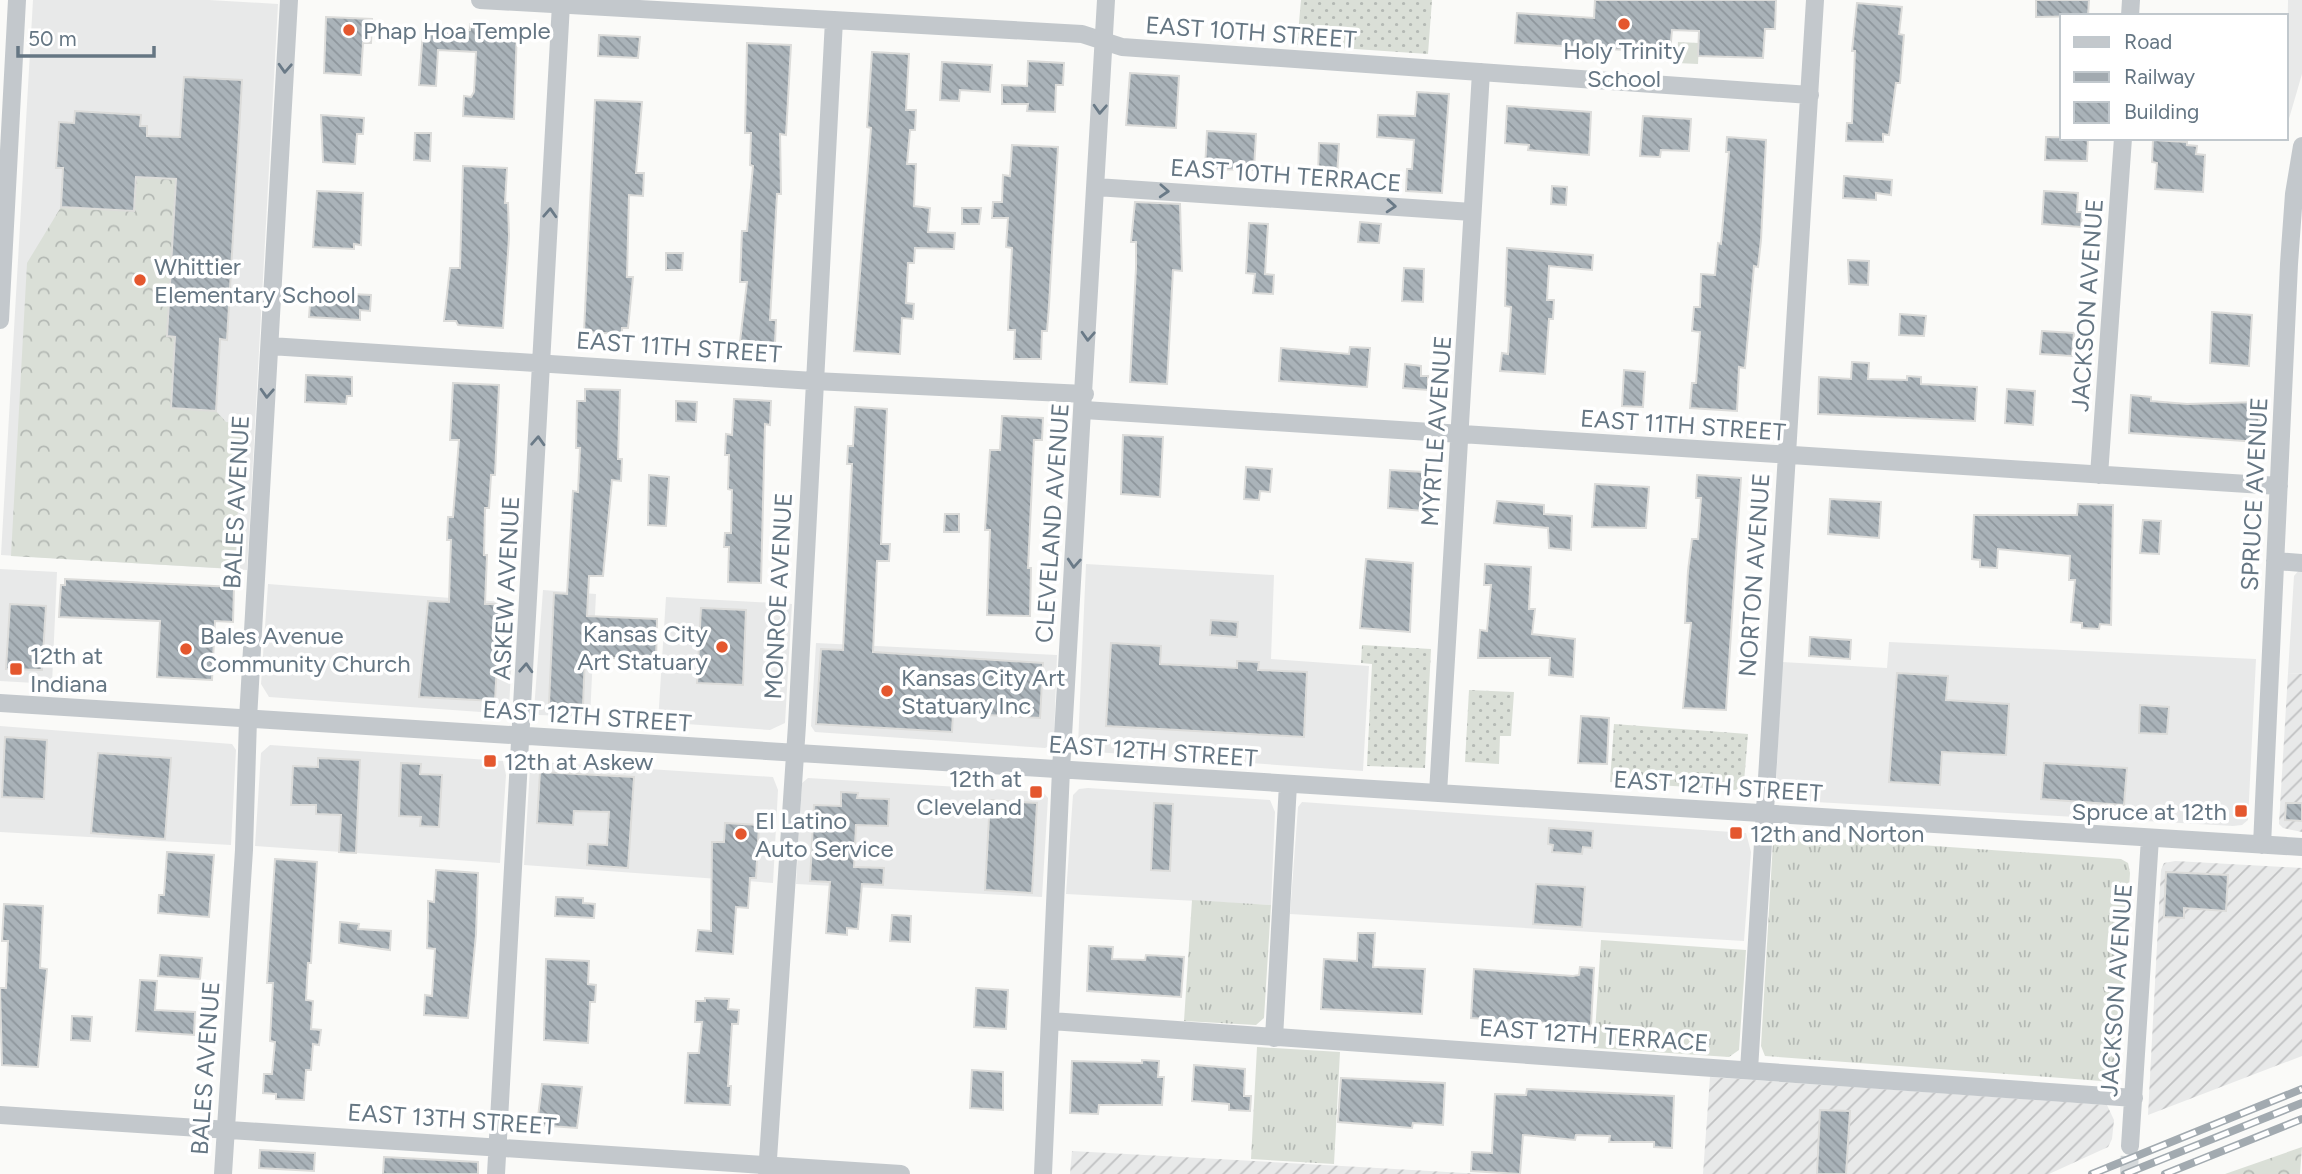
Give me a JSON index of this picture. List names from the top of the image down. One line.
{"streets":{"street":["EAST 10TH STREET","EAST 10TH TERRACE","JACKSON AVENUE","EAST 11TH STREET","MYRTLE AVENUE","SPRUCE AVENUE","BALES AVENUE","CLEVELAND AVENUE","NORTON AVENUE","ASKEW AVENUE","MONROE AVENUE","EAST 12TH STREET","EAST 12TH TERRACE","EAST 13TH STREET"]},"crossings":[["EAST 10TH STREET","MYRTLE AVENUE"],["EAST 10TH STREET","CLEVELAND AVENUE"],["EAST 10TH STREET","NORTON AVENUE"],["EAST 10TH STREET","ASKEW AVENUE"],["EAST 10TH STREET","MONROE AVENUE"],["EAST 10TH TERRACE","MYRTLE AVENUE"],["EAST 10TH TERRACE","CLEVELAND AVENUE"],["JACKSON AVENUE","EAST 11TH STREET"],["JACKSON AVENUE","EAST 12TH STREET"],["JACKSON AVENUE","EAST 12TH TERRACE"],["EAST 11TH STREET","MYRTLE AVENUE"],["EAST 11TH STREET","SPRUCE AVENUE"],["EAST 11TH STREET","BALES AVENUE"],["EAST 11TH STREET","CLEVELAND AVENUE"],["EAST 11TH STREET","NORTON AVENUE"],["EAST 11TH STREET","ASKEW AVENUE"],["EAST 11TH STREET","MONROE AVENUE"],["MYRTLE AVENUE","EAST 12TH STREET"],["SPRUCE AVENUE","EAST 12TH STREET"],["BALES AVENUE","EAST 12TH STREET"],["BALES AVENUE","EAST 13TH STREET"],["CLEVELAND AVENUE","EAST 12TH STREET"],["CLEVELAND AVENUE","EAST 12TH TERRACE"],["NORTON AVENUE","EAST 12TH STREET"],["NORTON AVENUE","EAST 12TH TERRACE"],["ASKEW AVENUE","EAST 12TH STREET"],["ASKEW AVENUE","EAST 13TH STREET"],["MONROE AVENUE","EAST 12TH STREET"],["MONROE AVENUE","EAST 13TH STREET"]],"one_way":["EAST 10TH TERRACE","BALES AVENUE","CLEVELAND AVENUE","ASKEW AVENUE"],"places":{"other":["Holy Trinity School","Phap Hoa Temple","Whittier Elementary School","Kansas City Art Statuary","Bales Avenue Community Church","Kansas City Art Statuary Inc","El Latino Auto Service"],"transit":["12th at Indiana","12th at Askew","12th at Cleveland","Spruce at 12th","12th and Norton"]},"legend":["Road","Railway","Building"],"scale_bar":"50 m"}
